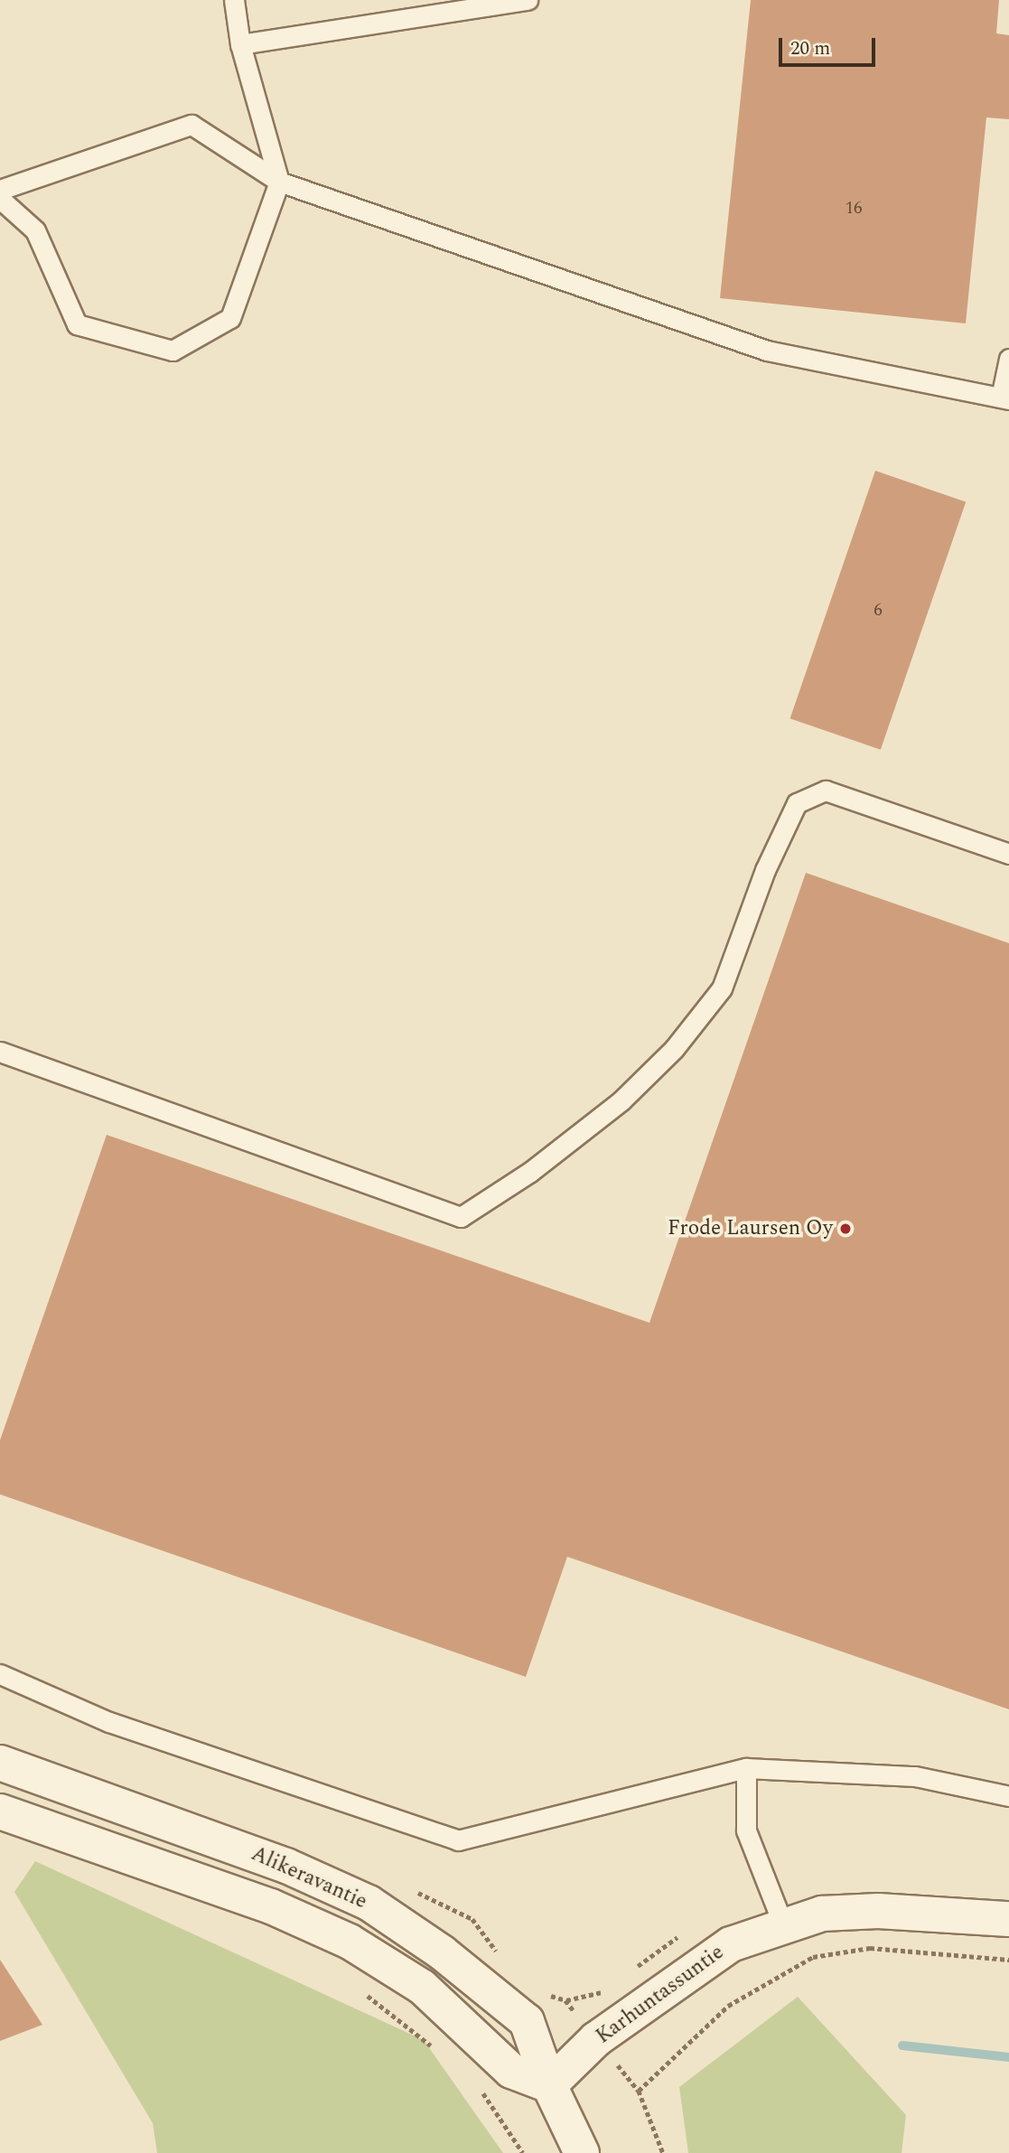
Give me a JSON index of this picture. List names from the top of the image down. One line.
{"streets":{"street":["Alikeravantie","Karhuntassuntie"]},"crossings":[["Alikeravantie","Karhuntassuntie"]],"places":["Frode Laursen Oy"],"house_numbers":["16","6"],"scale_bar":"20 m"}
